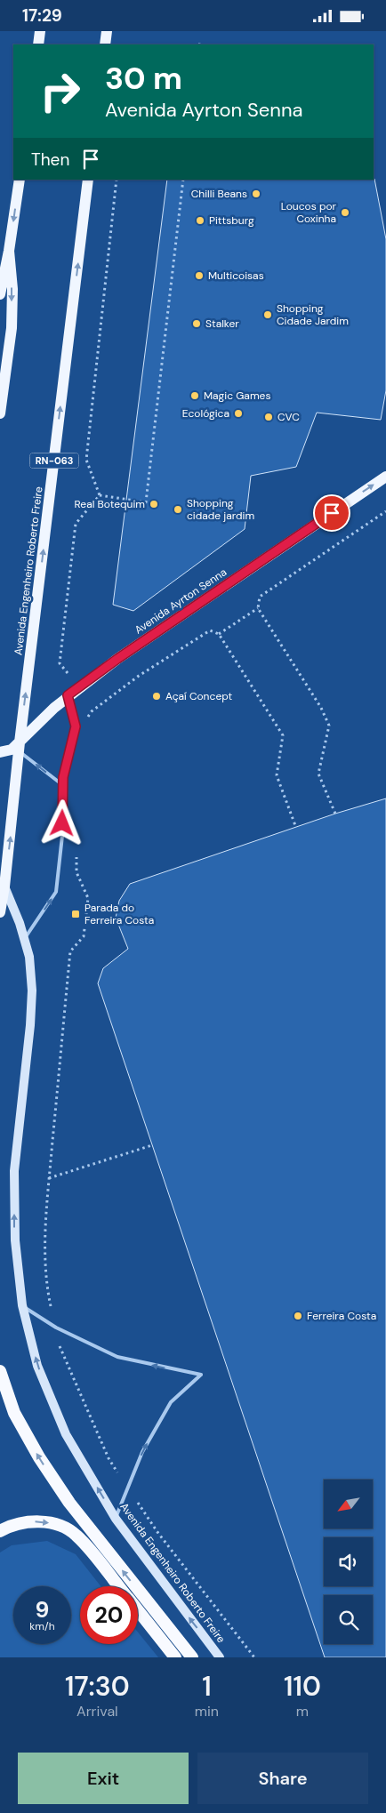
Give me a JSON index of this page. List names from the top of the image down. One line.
{"streets":{"main road":["RN-063","Avenida Engenheiro Roberto Freire","Avenida Ayrton Senna"]},"crossings":[["Avenida Engenheiro Roberto Freire","Avenida Ayrton Senna"]],"one_way":["Avenida Engenheiro Roberto Freire","Avenida Ayrton Senna"],"places":{"other":["Chilli Beans","Loucos por Coxinha","Pittsburg","Multicoisas","Shopping Cidade Jardim","Stalker","Magic Games","Ecológica","CVC","Real Botequim","Shopping cidade jardim","Açaí Concept","Ferreira Costa"],"transit":["Parada do Ferreira Costa"]},"north":"bottom left","page":{"status":"17:29","turn":["30 m","Avenida Ayrton Senna"],"then":"Then","speed":"9 km/h","limit":"20","eta":["17:30","Arrival","1","min","110","m"],"buttons":["Exit","Share"]}}
